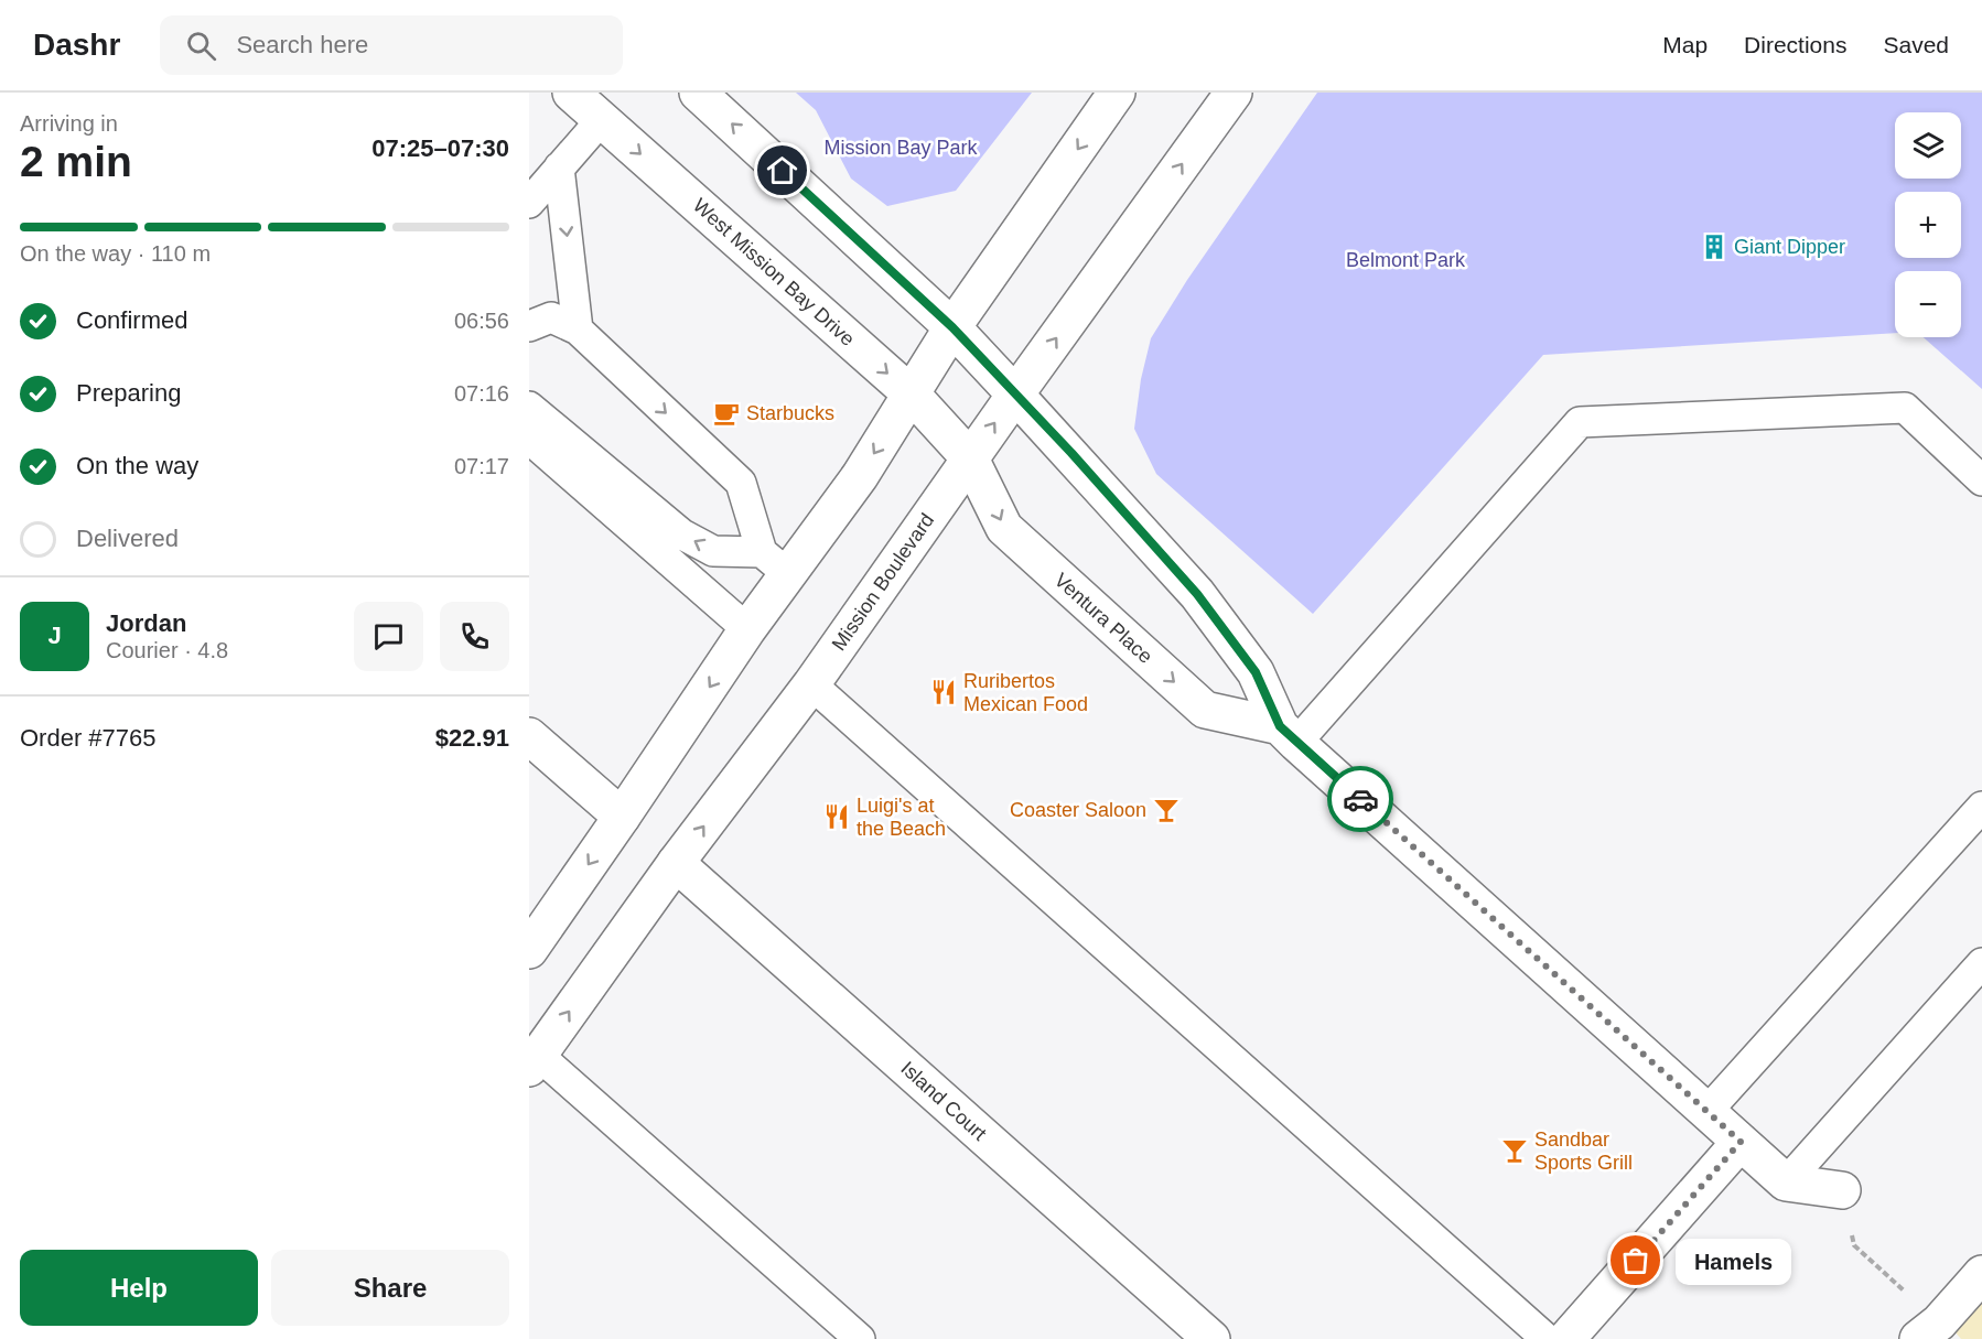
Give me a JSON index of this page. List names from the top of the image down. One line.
{"streets":{"main road":["West Mission Bay Drive","Mission Boulevard","Ventura Place","Island Court"]},"crossings":[["West Mission Bay Drive","Mission Boulevard"],["West Mission Bay Drive","Ventura Place"],["Mission Boulevard","Ventura Place"],["Mission Boulevard","Island Court"]],"parks":["Mission Bay Park","Belmont Park"],"places":{"building":["Giant Dipper"],"cafe":["Starbucks"],"restaurant":["Ruribertos Mexican Food","Luigi's at the Beach"],"bar":["Coaster Saloon","Sandbar Sports Grill"],"other":["Hamels"]},"page":{"header":"Dashr","search":"Search here","nav":["Map","Directions","Saved"],"heading":["2 min","Arriving in","07:25–07:30"],"panel":["Jordan","Courier · 4.8","Order #7765","$22.91"],"map_buttons":["+","−"],"bar":"On the way · 110 m","list":[["Confirmed","06:56"],["Preparing","07:16"],["On the way","07:17"],"Delivered"],"round":"J","buttons":["Help","Share"],"bubble":"Hamels"}}
